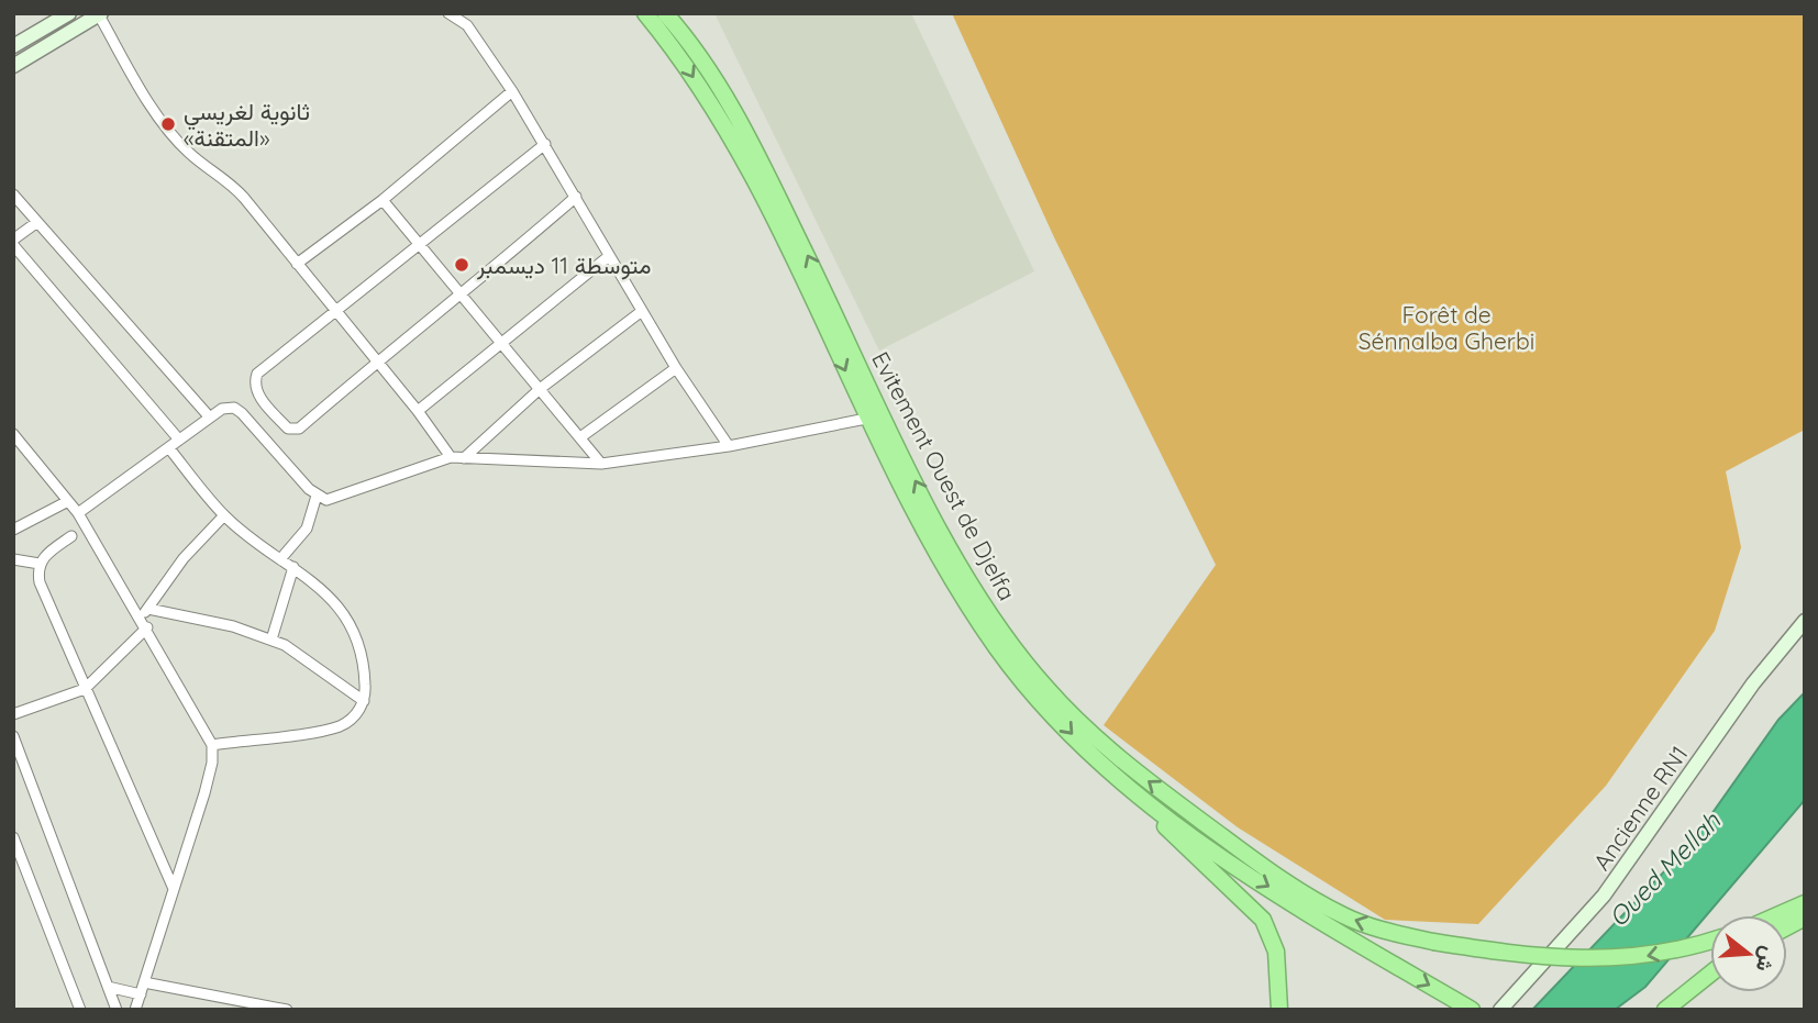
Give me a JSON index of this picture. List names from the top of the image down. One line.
{"streets":{"highway":["Evitement Ouest de Djelfa"],"main road":["Ancienne RN1"]},"water":["Oued Mellah"],"parks":["Forêt de Sénnalba Gherbi"],"places":["ثانوية لغريسي «المتقنة»","متوسطة 11 ديسمبر"],"north":"right"}
